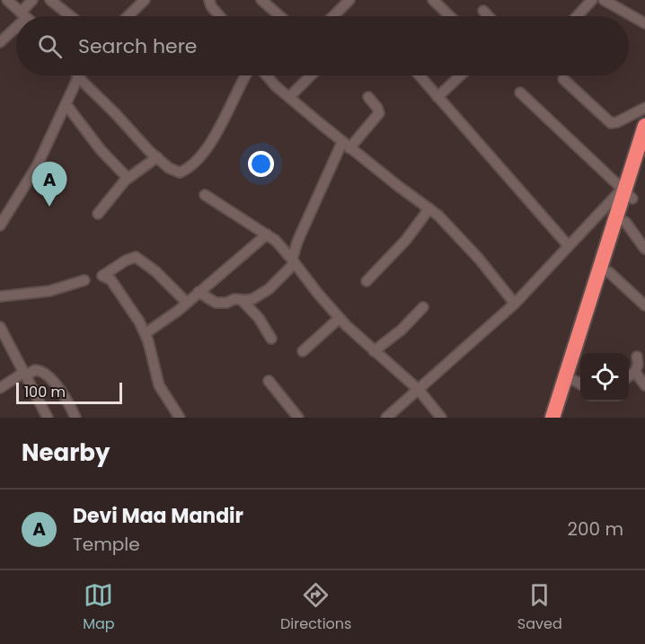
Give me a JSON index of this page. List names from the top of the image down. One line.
{"scale_bar":"100 m","page":{"search":"Search here","pins":"A","scale":"100 m","heading":"Nearby","list":[{"mark":"A","name":"Devi Maa Mandir","note":"Temple","value":"200 m"}],"nav":["Map","Directions","Saved"]}}
